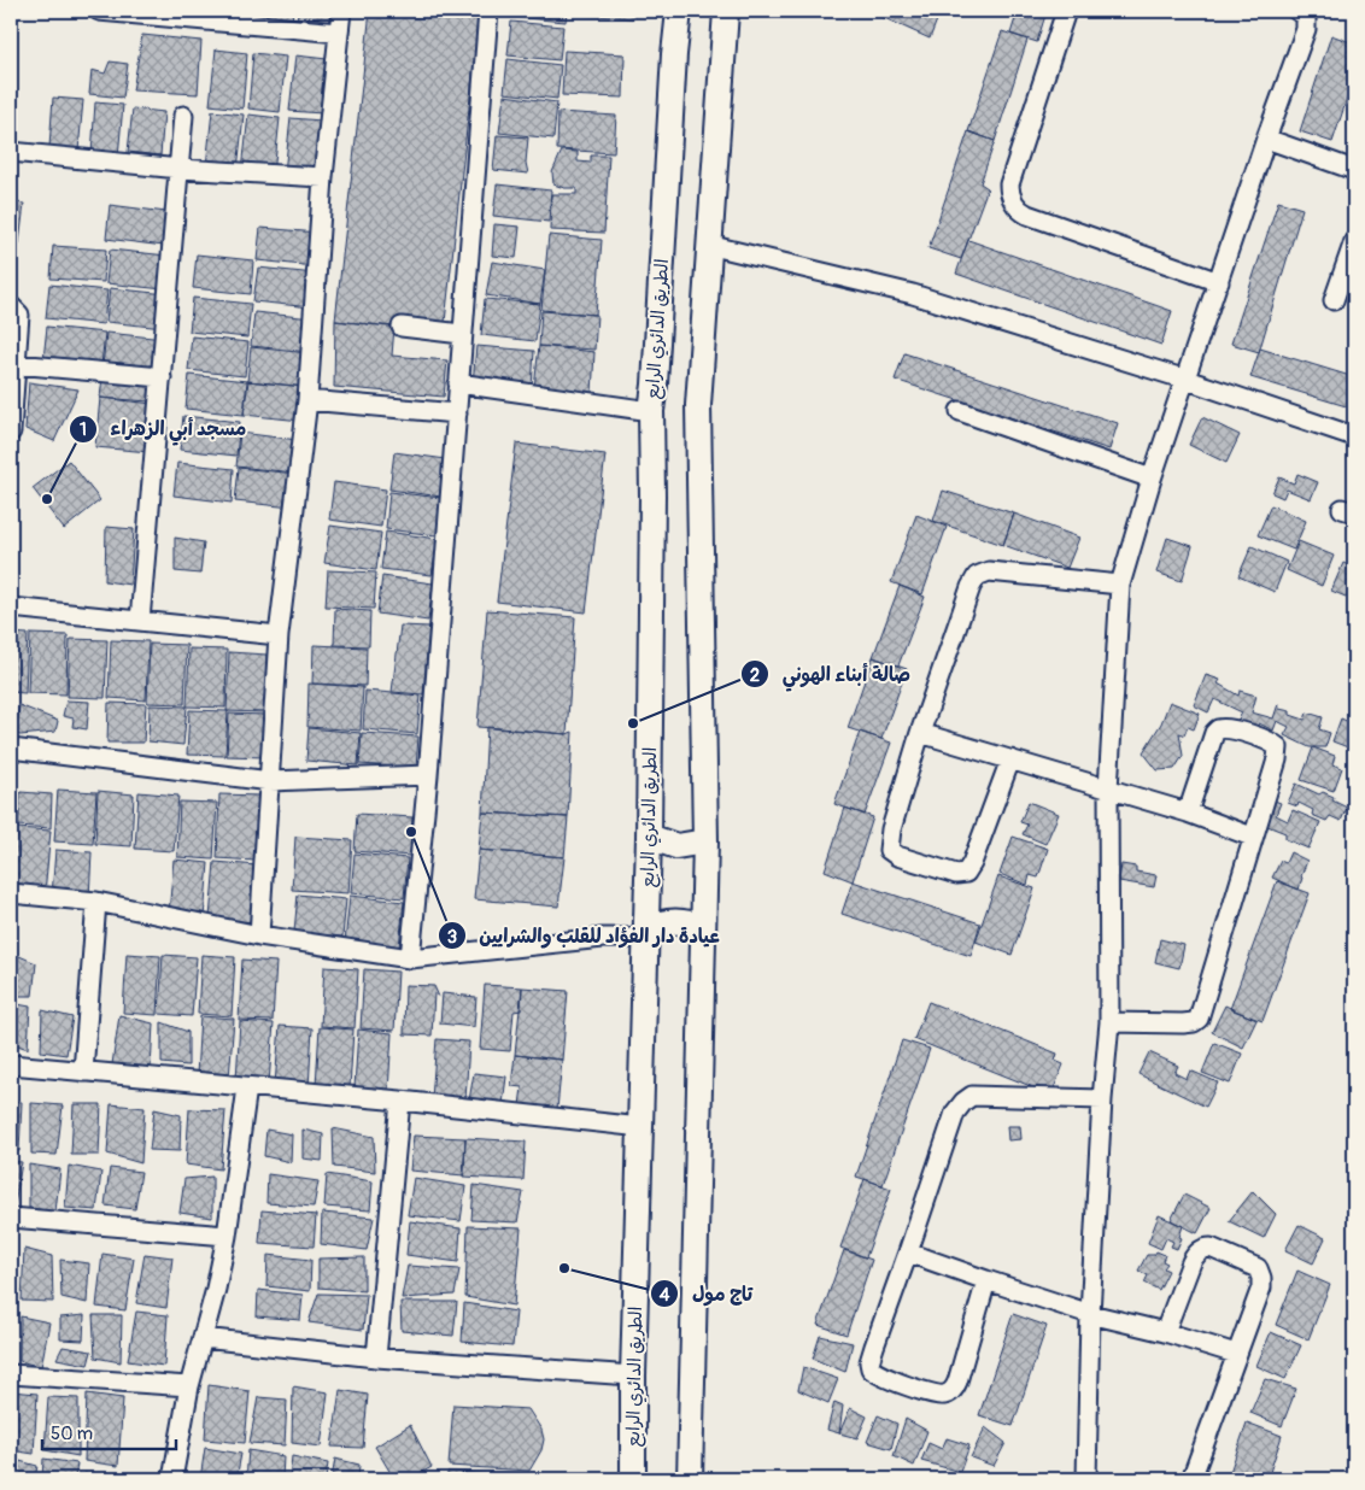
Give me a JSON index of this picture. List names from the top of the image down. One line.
{"streets":{"main road":["الطريق الدائري الرابع"]},"places":["مسجد أبي الزهراء","صالة أبناء الهوني","عيادة دار الفؤاد للقلب والشرايين","تاج مول"],"scale_bar":"50 m"}
